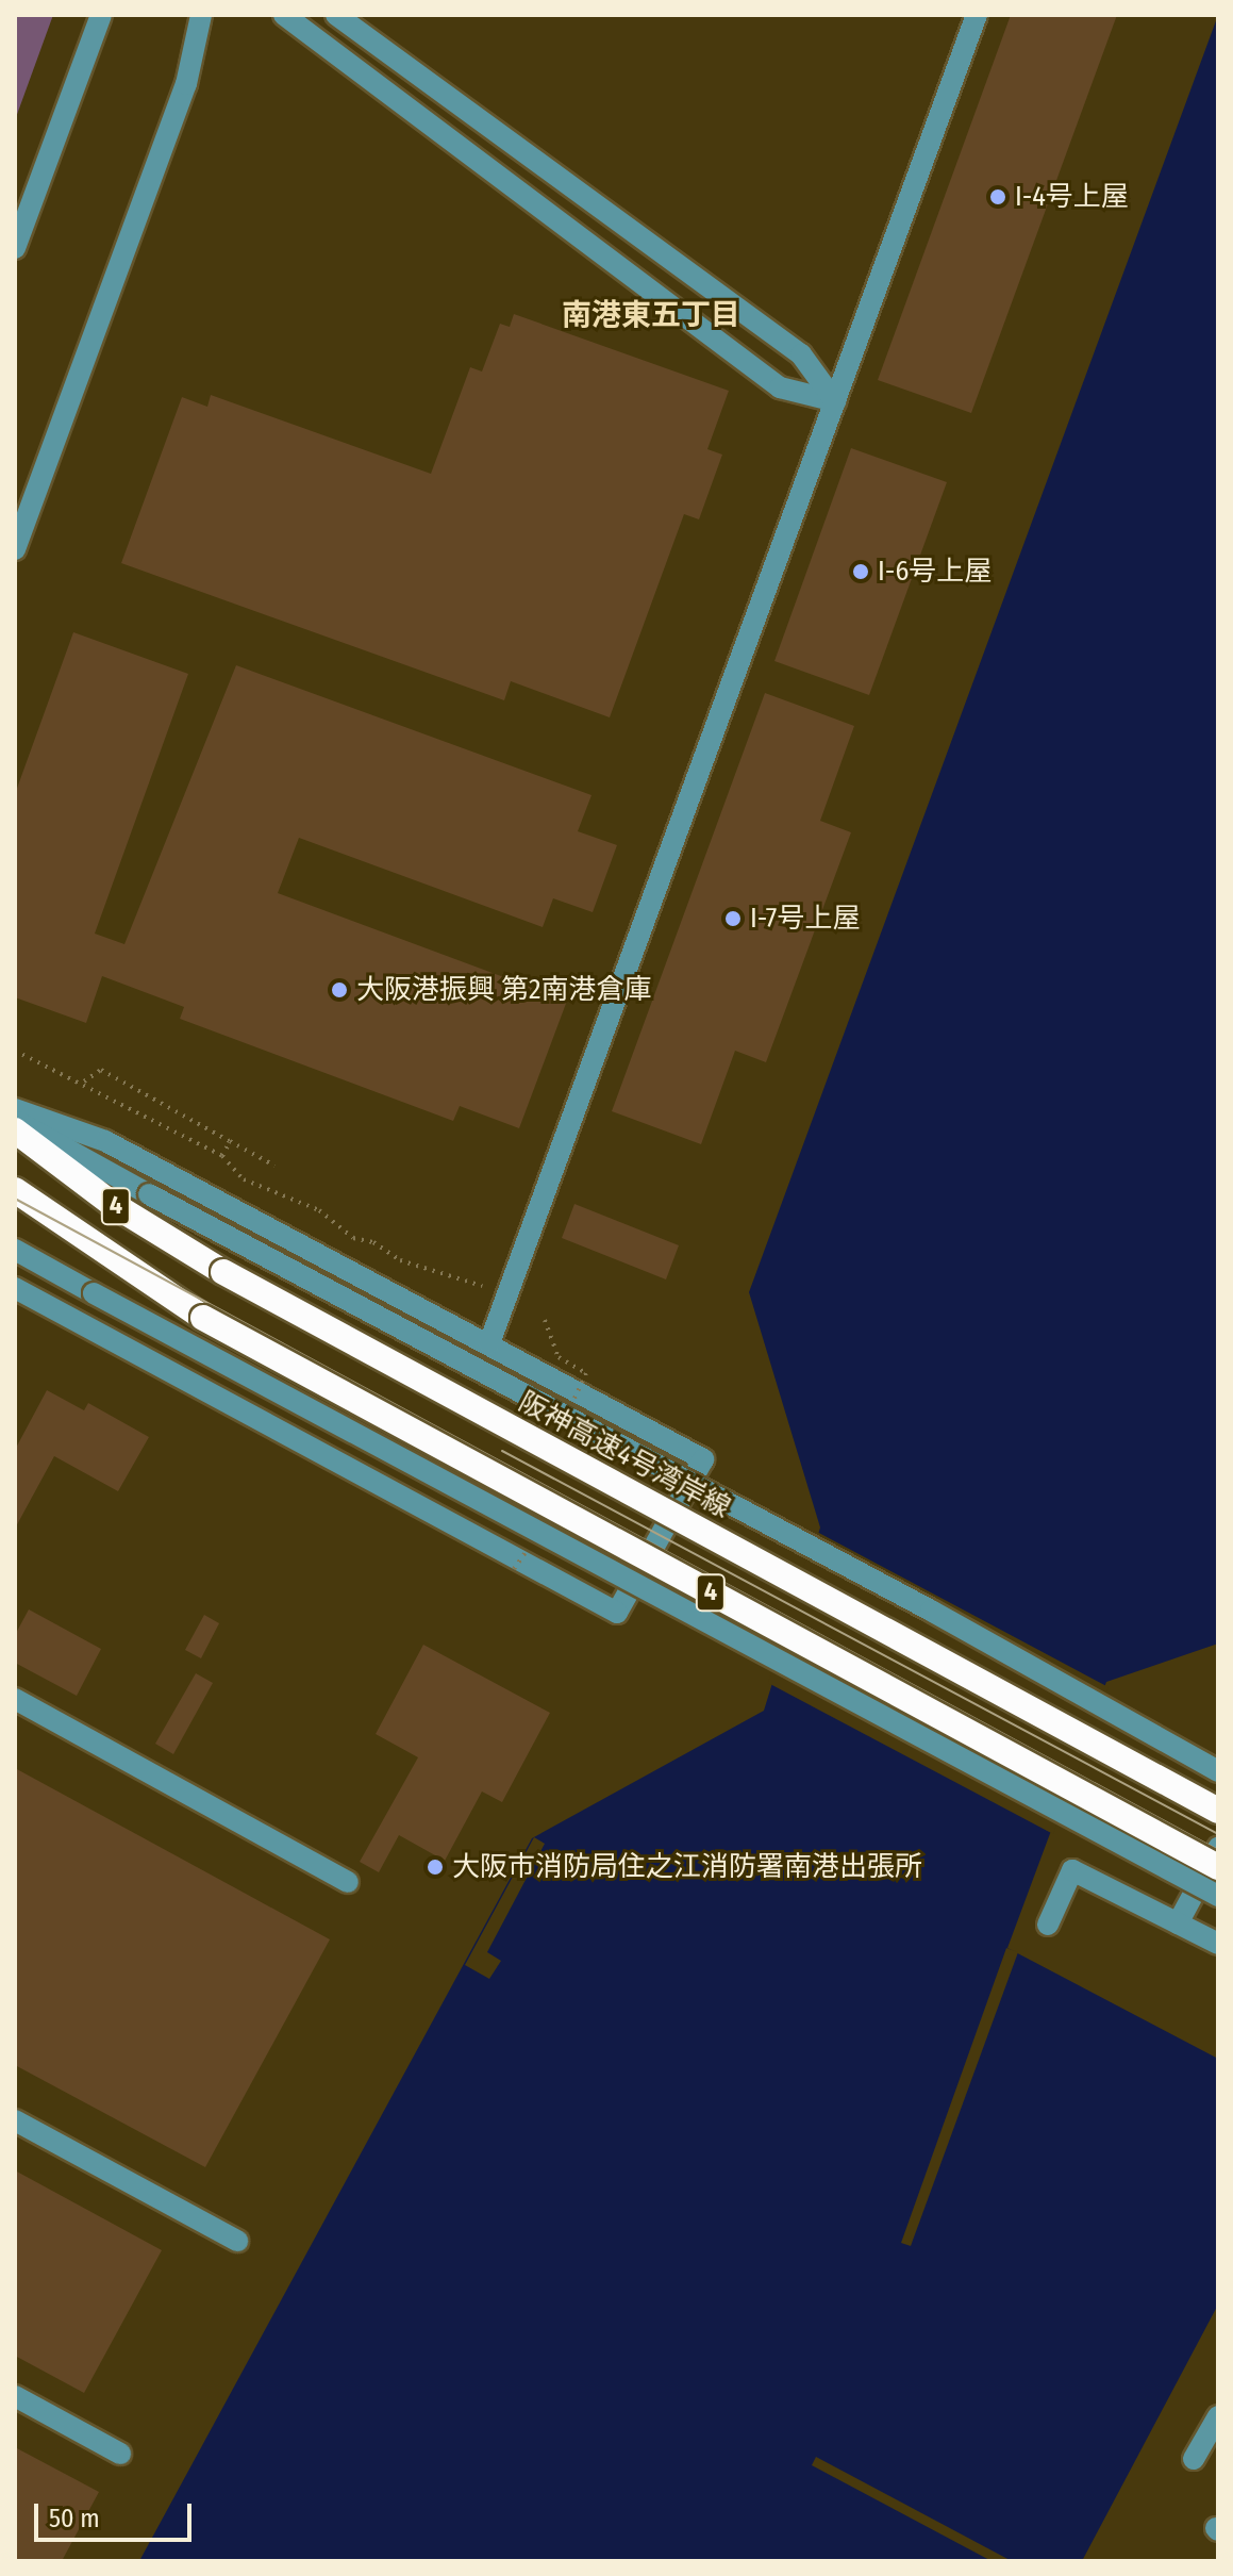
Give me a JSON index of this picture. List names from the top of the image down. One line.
{"streets":{"highway":["4","阪神高速4号湾岸線"]},"districts":["南港東五丁目"],"places":["I-4号上屋","I-6号上屋","I-7号上屋","大阪港振興 第2南港倉庫","大阪市消防局住之江消防署南港出張所"],"scale_bar":"50 m"}
